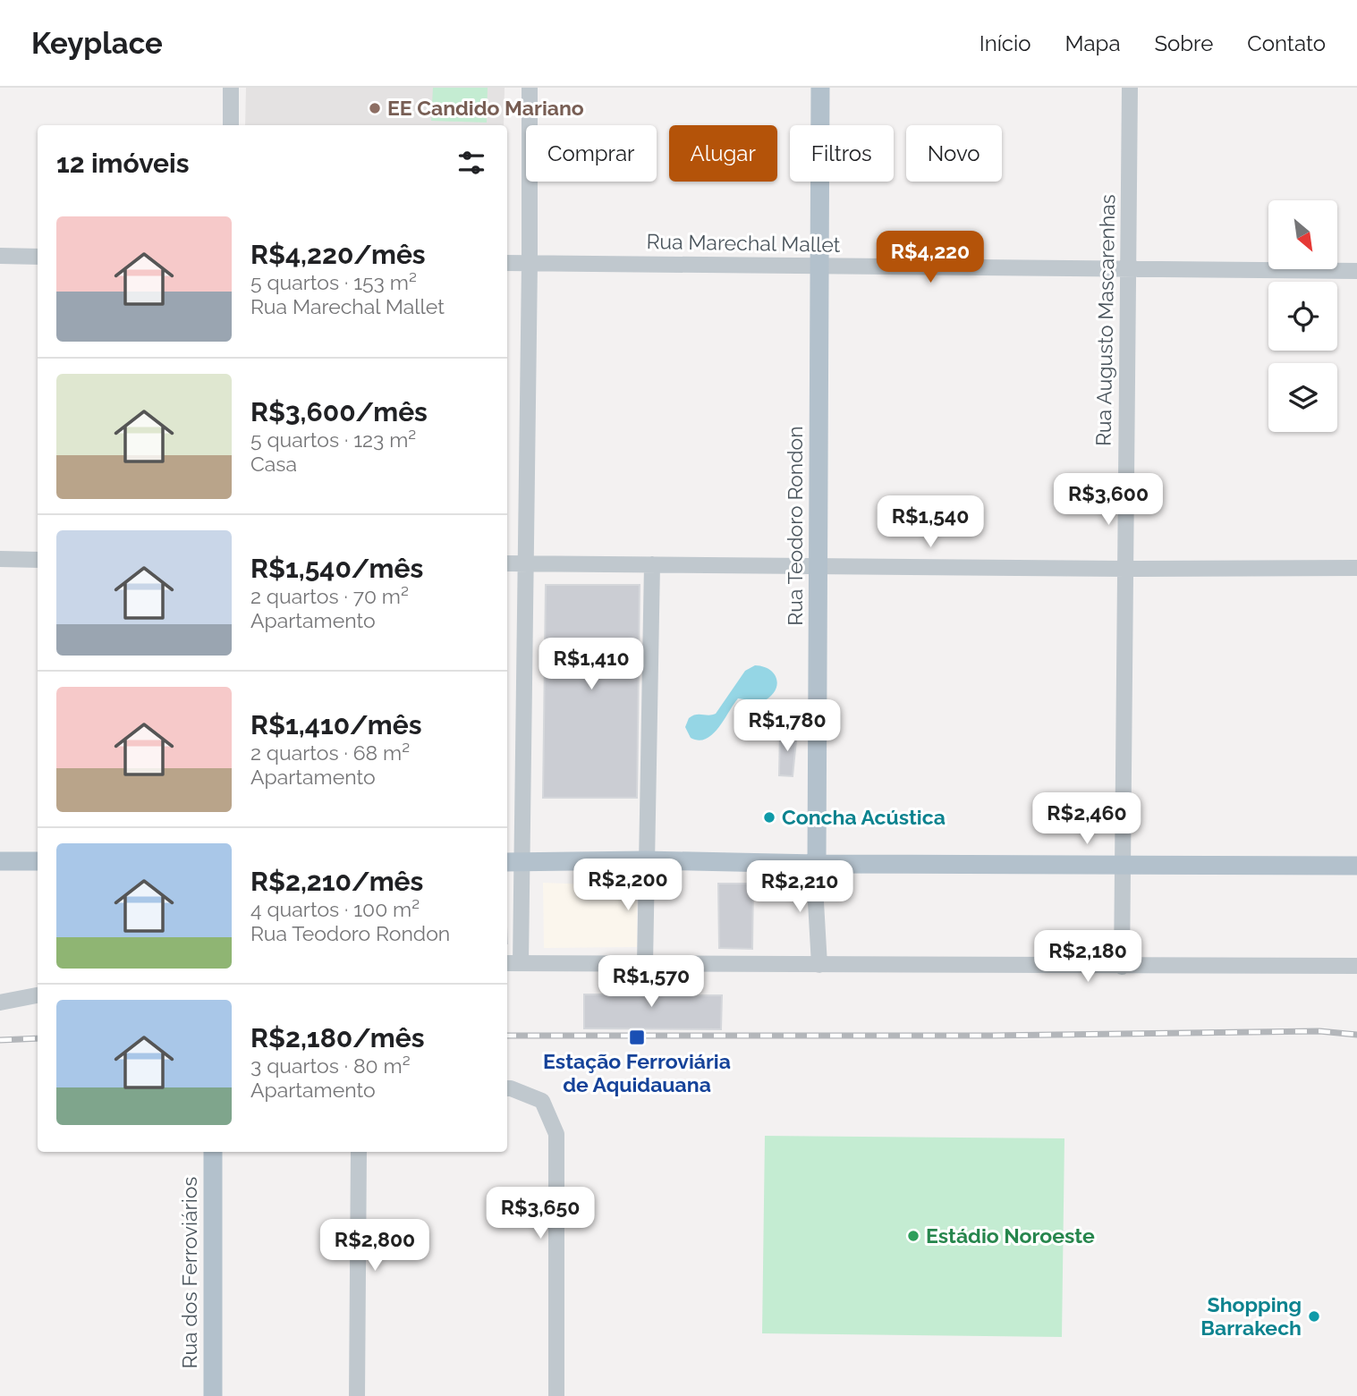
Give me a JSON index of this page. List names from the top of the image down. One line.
{"streets":{"main road":["Rua Teodoro Rondon","Rua dos Ferroviários"],"street":["Rua Marechal Mallet","Rua Augusto Mascarenhas"]},"crossings":[["Rua Marechal Mallet","Rua Augusto Mascarenhas"],["Rua Marechal Mallet","Rua Teodoro Rondon"]],"places":{"other":["EE Candido Mariano","Concha Acústica","Estádio Noroeste","Shopping Barrakech"],"transit":["Estação Ferroviária de Aquidauana"]},"north":"bottom right","page":{"header":"Keyplace","nav":["Início","Mapa","Sobre","Contato"],"chip":["Comprar","Alugar","Filtros","Novo"],"heading":"12 imóveis","list":[{"name":"R$4,220/mês","note":"5 quartos · 153 m² · Rua Marechal Mallet"},{"name":"R$3,600/mês","note":"5 quartos · 123 m² · Casa"},{"name":"R$1,540/mês","note":"2 quartos · 70 m² · Apartamento"},{"name":"R$1,410/mês","note":"2 quartos · 68 m² · Apartamento"},{"name":"R$2,210/mês","note":"4 quartos · 100 m² · Rua Teodoro Rondon"},{"name":"R$2,180/mês","note":"3 quartos · 80 m² · Apartamento"}],"price":["R$4,220","R$3,600","R$1,540","R$1,410","R$1,780","R$2,460","R$2,200","R$2,210","R$2,180","R$1,570","R$3,650","R$2,800"]}}
